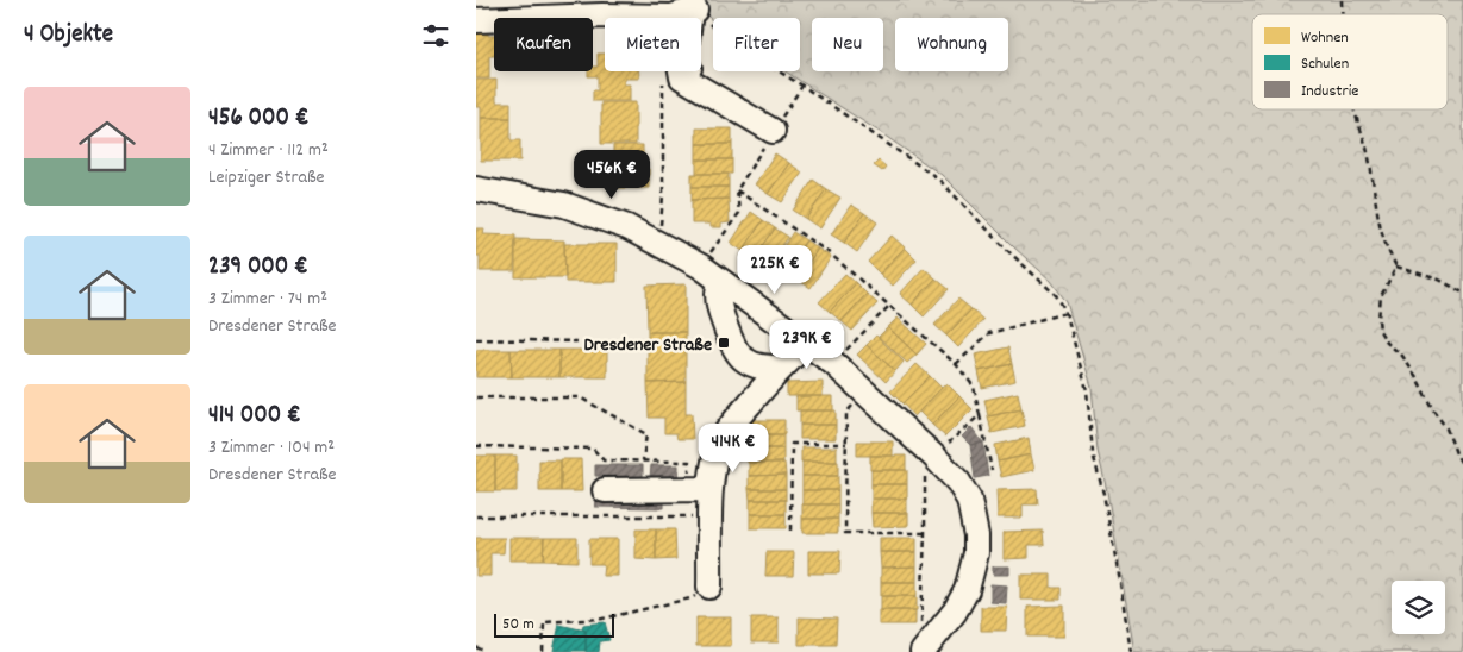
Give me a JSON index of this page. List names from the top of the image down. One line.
{"places":{"transit":["Dresdener Straße"]},"legend":["Wohnen","Schulen","Industrie"],"scale_bar":"50 m","page":{"heading":"4 Objekte","chip":["Kaufen","Mieten","Filter","Neu","Wohnung"],"list":[{"name":"456 000 €","note":"4 Zimmer · 112 m² · Leipziger Straße"},{"name":"239 000 €","note":"3 Zimmer · 74 m² · Dresdener Straße"},{"name":"414 000 €","note":"3 Zimmer · 104 m² · Dresdener Straße"}],"price":["456K €","225K €","239K €","414K €"],"scale":"50 m"}}
